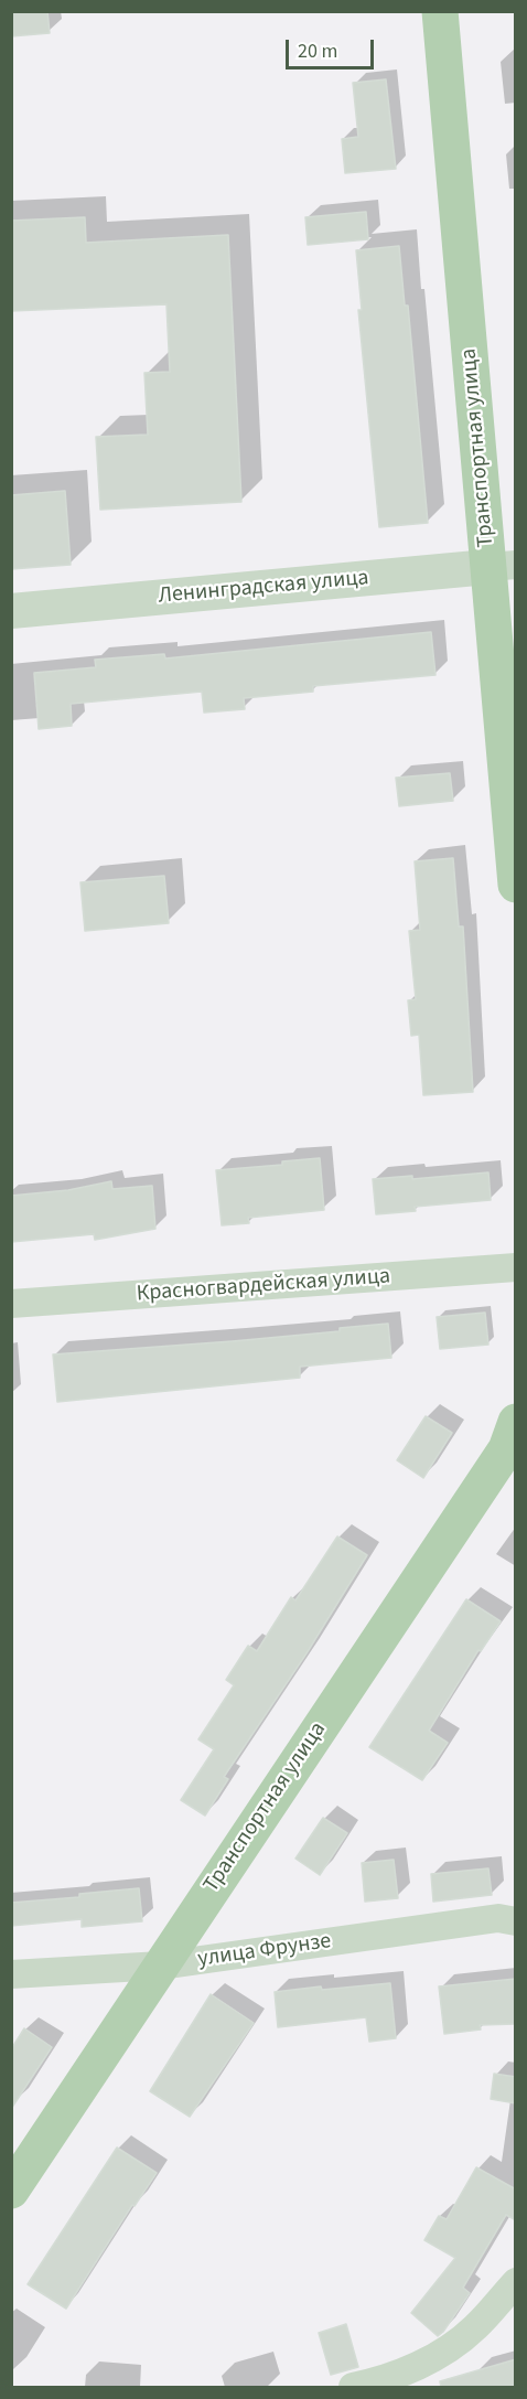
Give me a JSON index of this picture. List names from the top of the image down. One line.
{"streets":{"main road":["Транспортная улица"],"street":["Ленинградская улица","Красногвардейская улица","улица Фрунзе"]},"crossings":[["Транспортная улица","Ленинградская улица"],["Транспортная улица","улица Фрунзе"]],"scale_bar":"20 m"}
